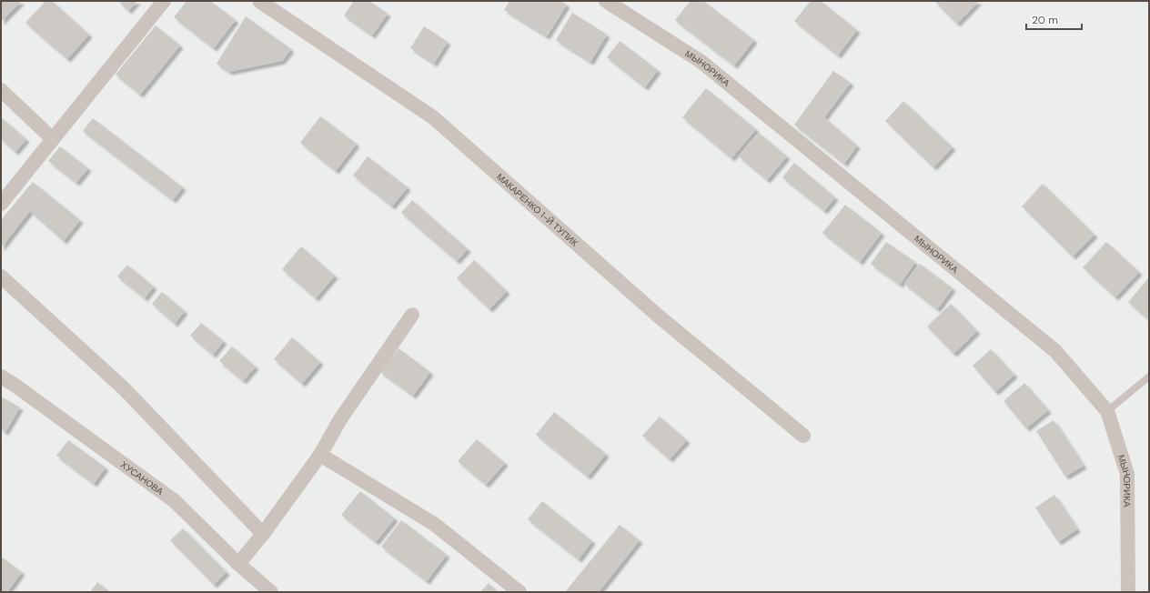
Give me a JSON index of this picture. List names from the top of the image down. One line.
{"streets":{"street":["МЫНОРИКА","МАКАРЕНКО 1-Й ТУПИК","ХУСАНОВА"]},"scale_bar":"20 m"}
